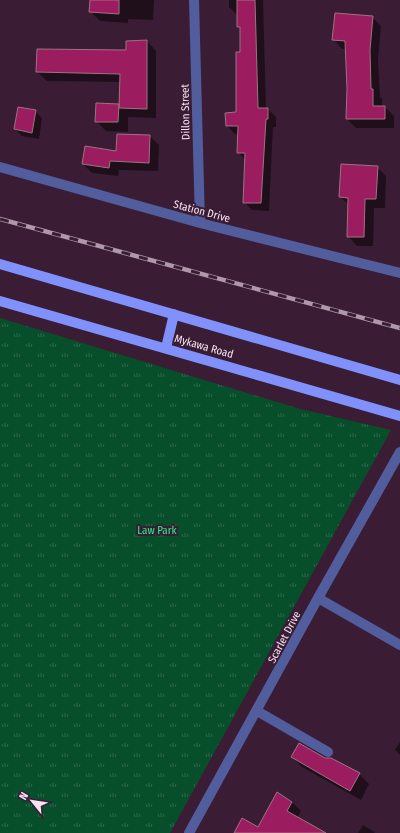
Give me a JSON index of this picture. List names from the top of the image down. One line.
{"streets":{"main road":["Mykawa Road"],"street":["Dillon Street","Station Drive","Scarlet Drive"]},"crossings":[["Dillon Street","Station Drive"]],"parks":["Law Park"],"north":"top left"}
